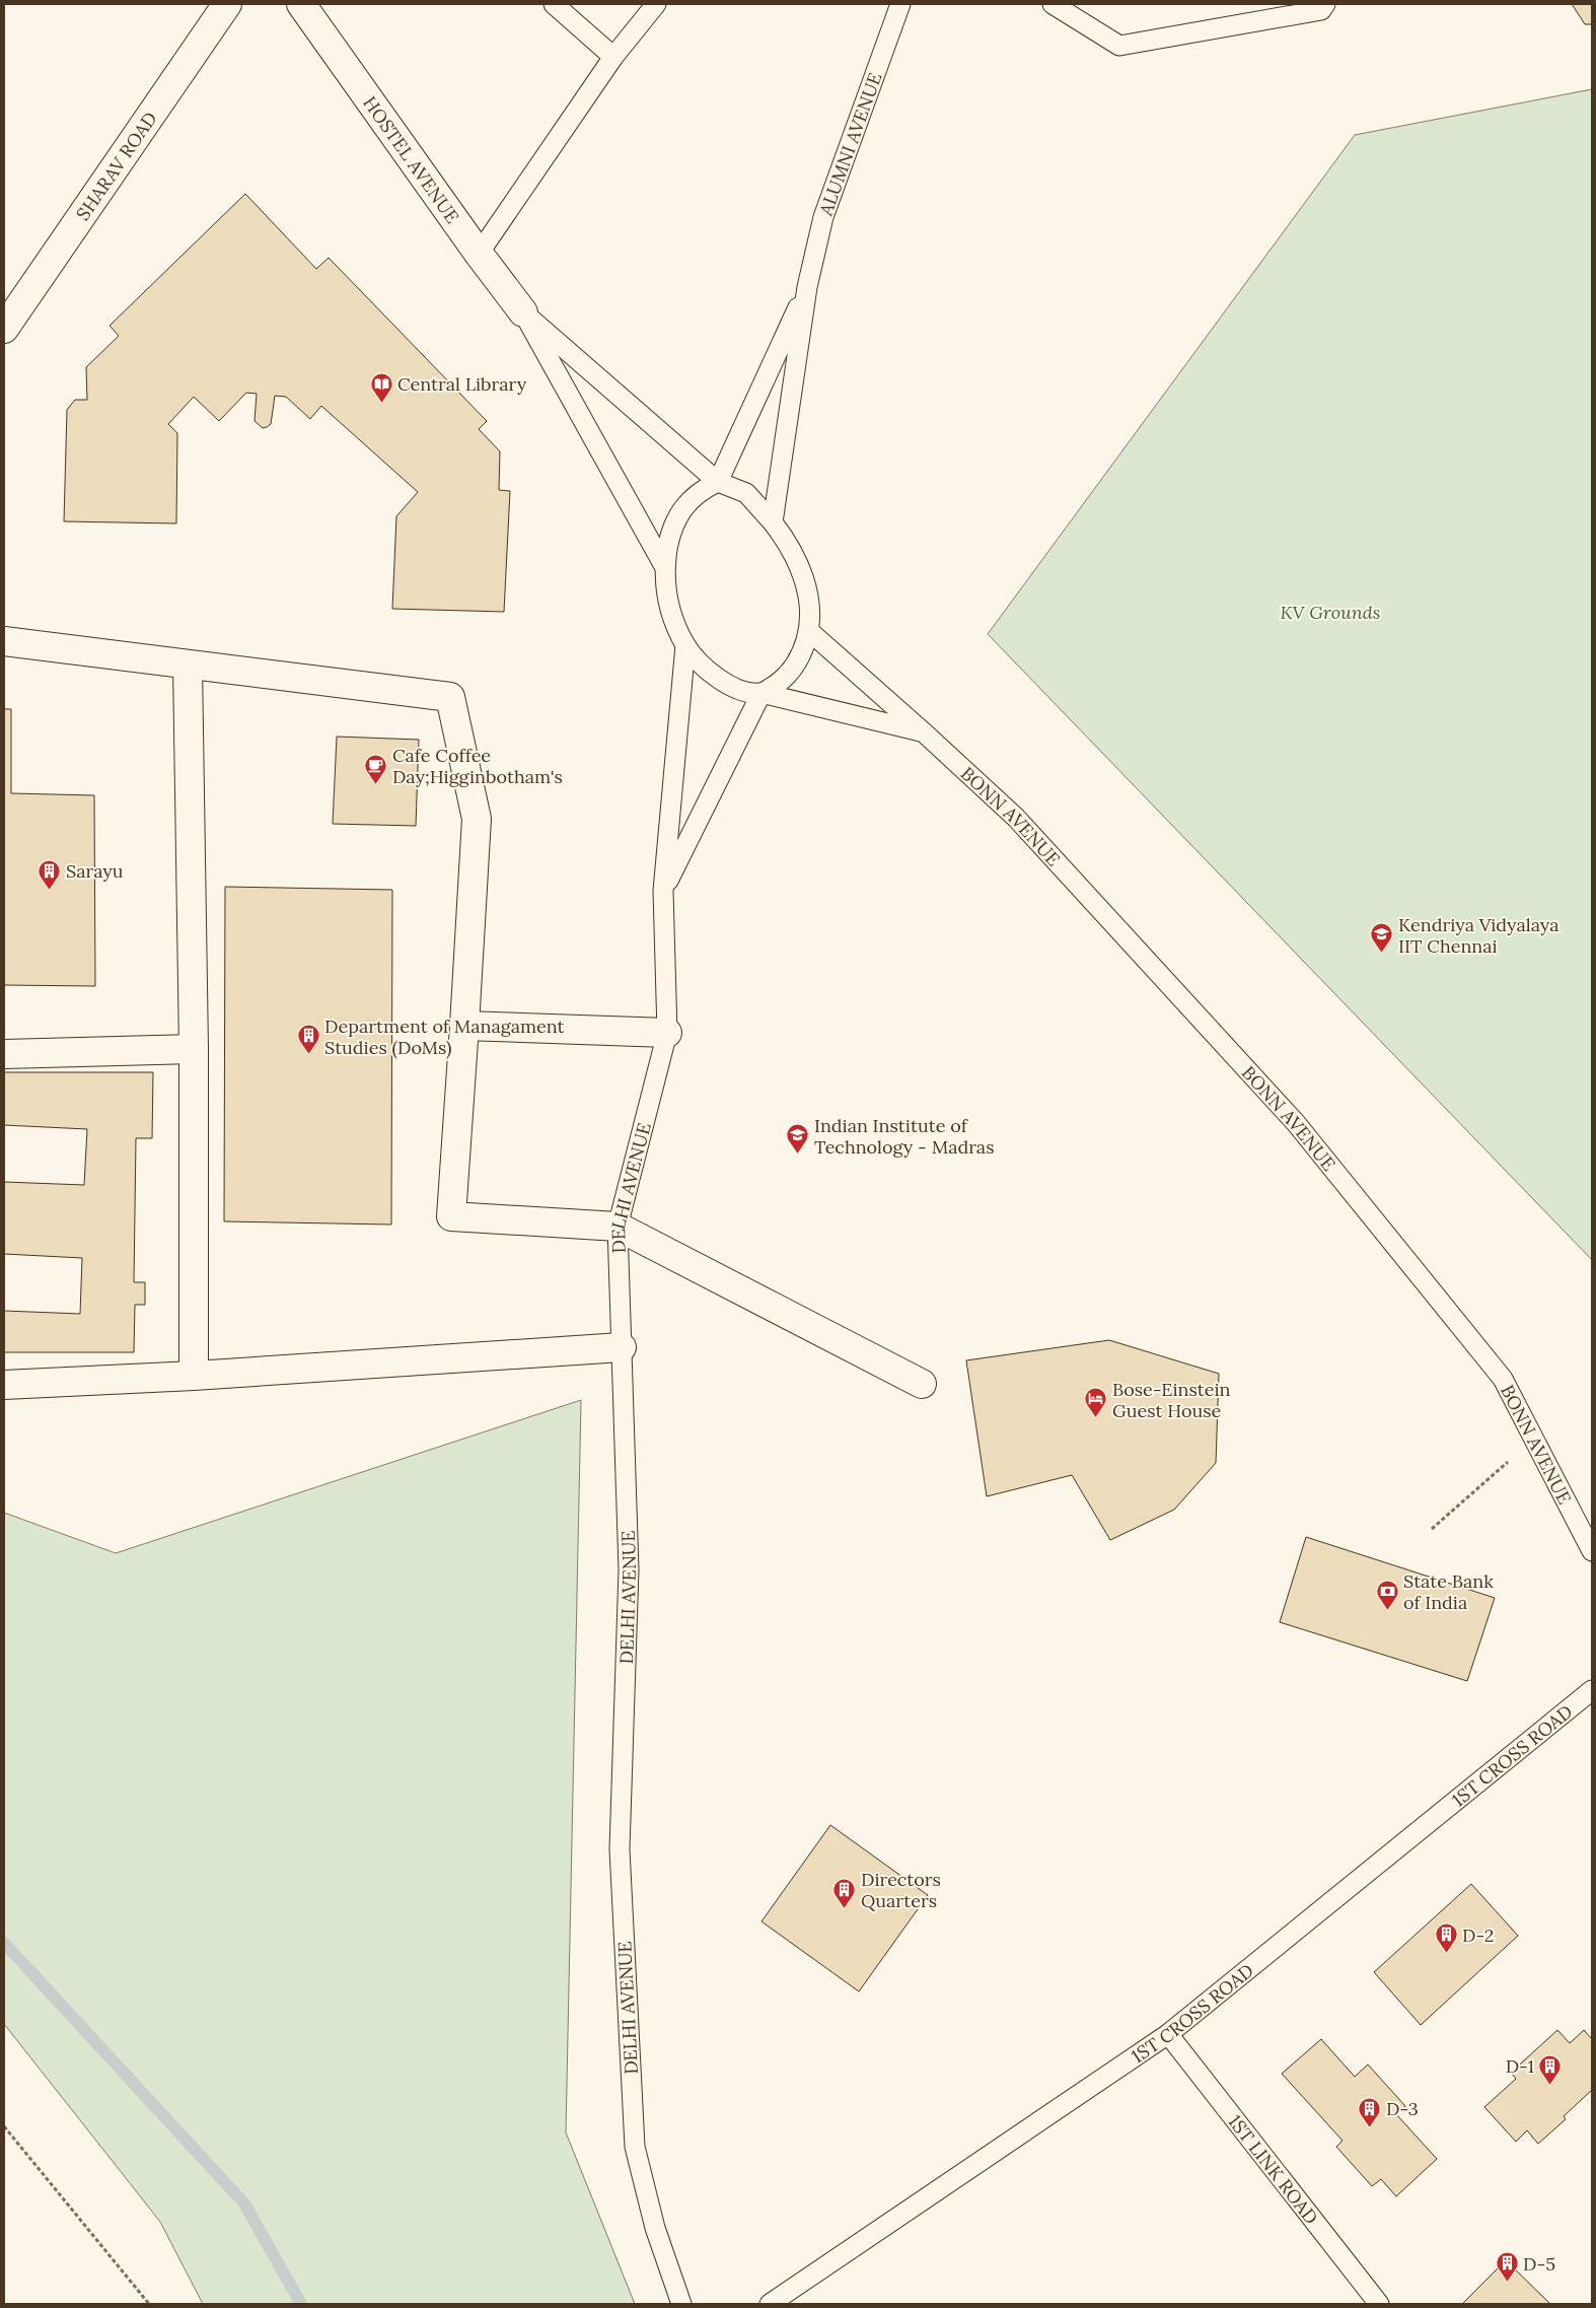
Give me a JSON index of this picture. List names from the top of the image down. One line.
{"streets":{"street":["HOSTEL AVENUE","SHARAV ROAD"],"lane":["ALUMNI AVENUE","BONN AVENUE","DELHI AVENUE","1ST CROSS ROAD","1ST LINK ROAD"]},"crossings":[["BONN AVENUE","DELHI AVENUE"],["1ST CROSS ROAD","1ST LINK ROAD"]],"parks":["KV Grounds"],"places":{"library":["Central Library"],"cafe":["Cafe Coffee Day;Higginbotham's"],"building":["Sarayu","Department of Managament Studies (DoMs)","Directors Quarters","D-2","D-1","D-3","D-5"],"school or university":["Kendriya Vidyalaya IIT Chennai","Indian Institute of Technology - Madras"],"hotel":["Bose-Einstein Guest House"],"bank":["State Bank of India"]}}
